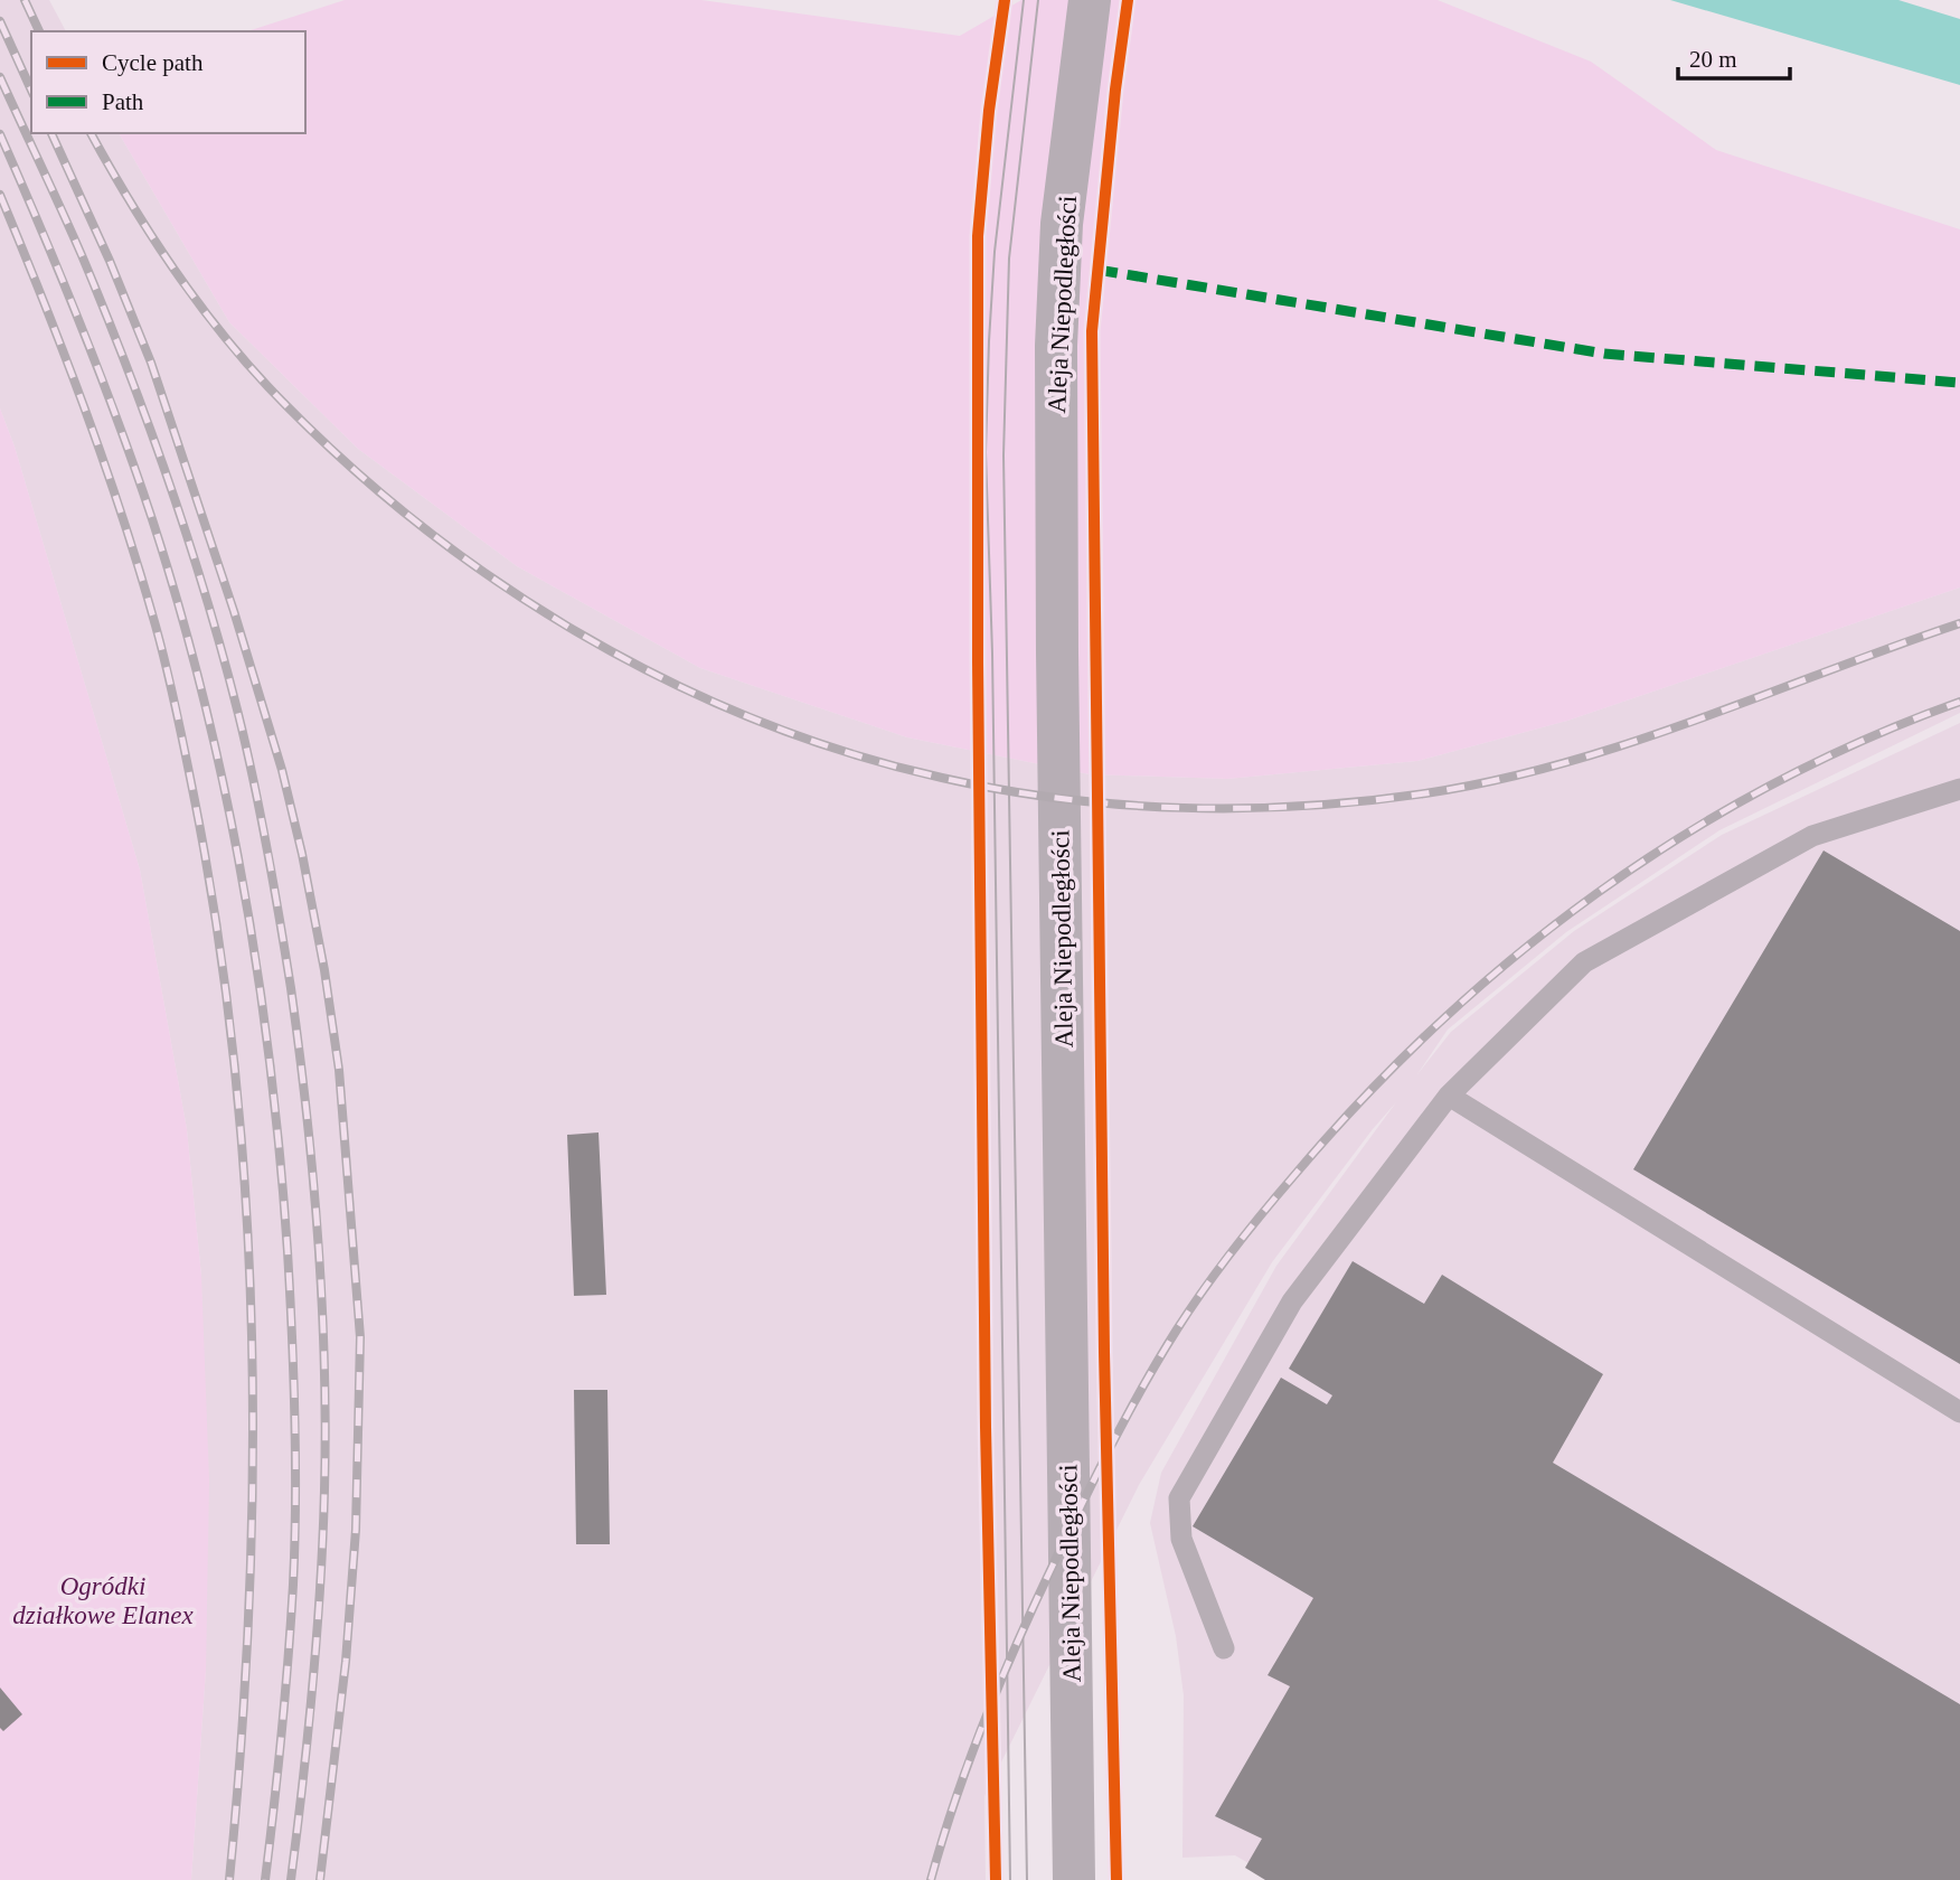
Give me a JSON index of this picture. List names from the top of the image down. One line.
{"streets":{"street":["Aleja Niepodległości"]},"parks":["Ogródki działkowe Elanex"],"legend":["Cycle path","Path"],"scale_bar":"20 m"}
